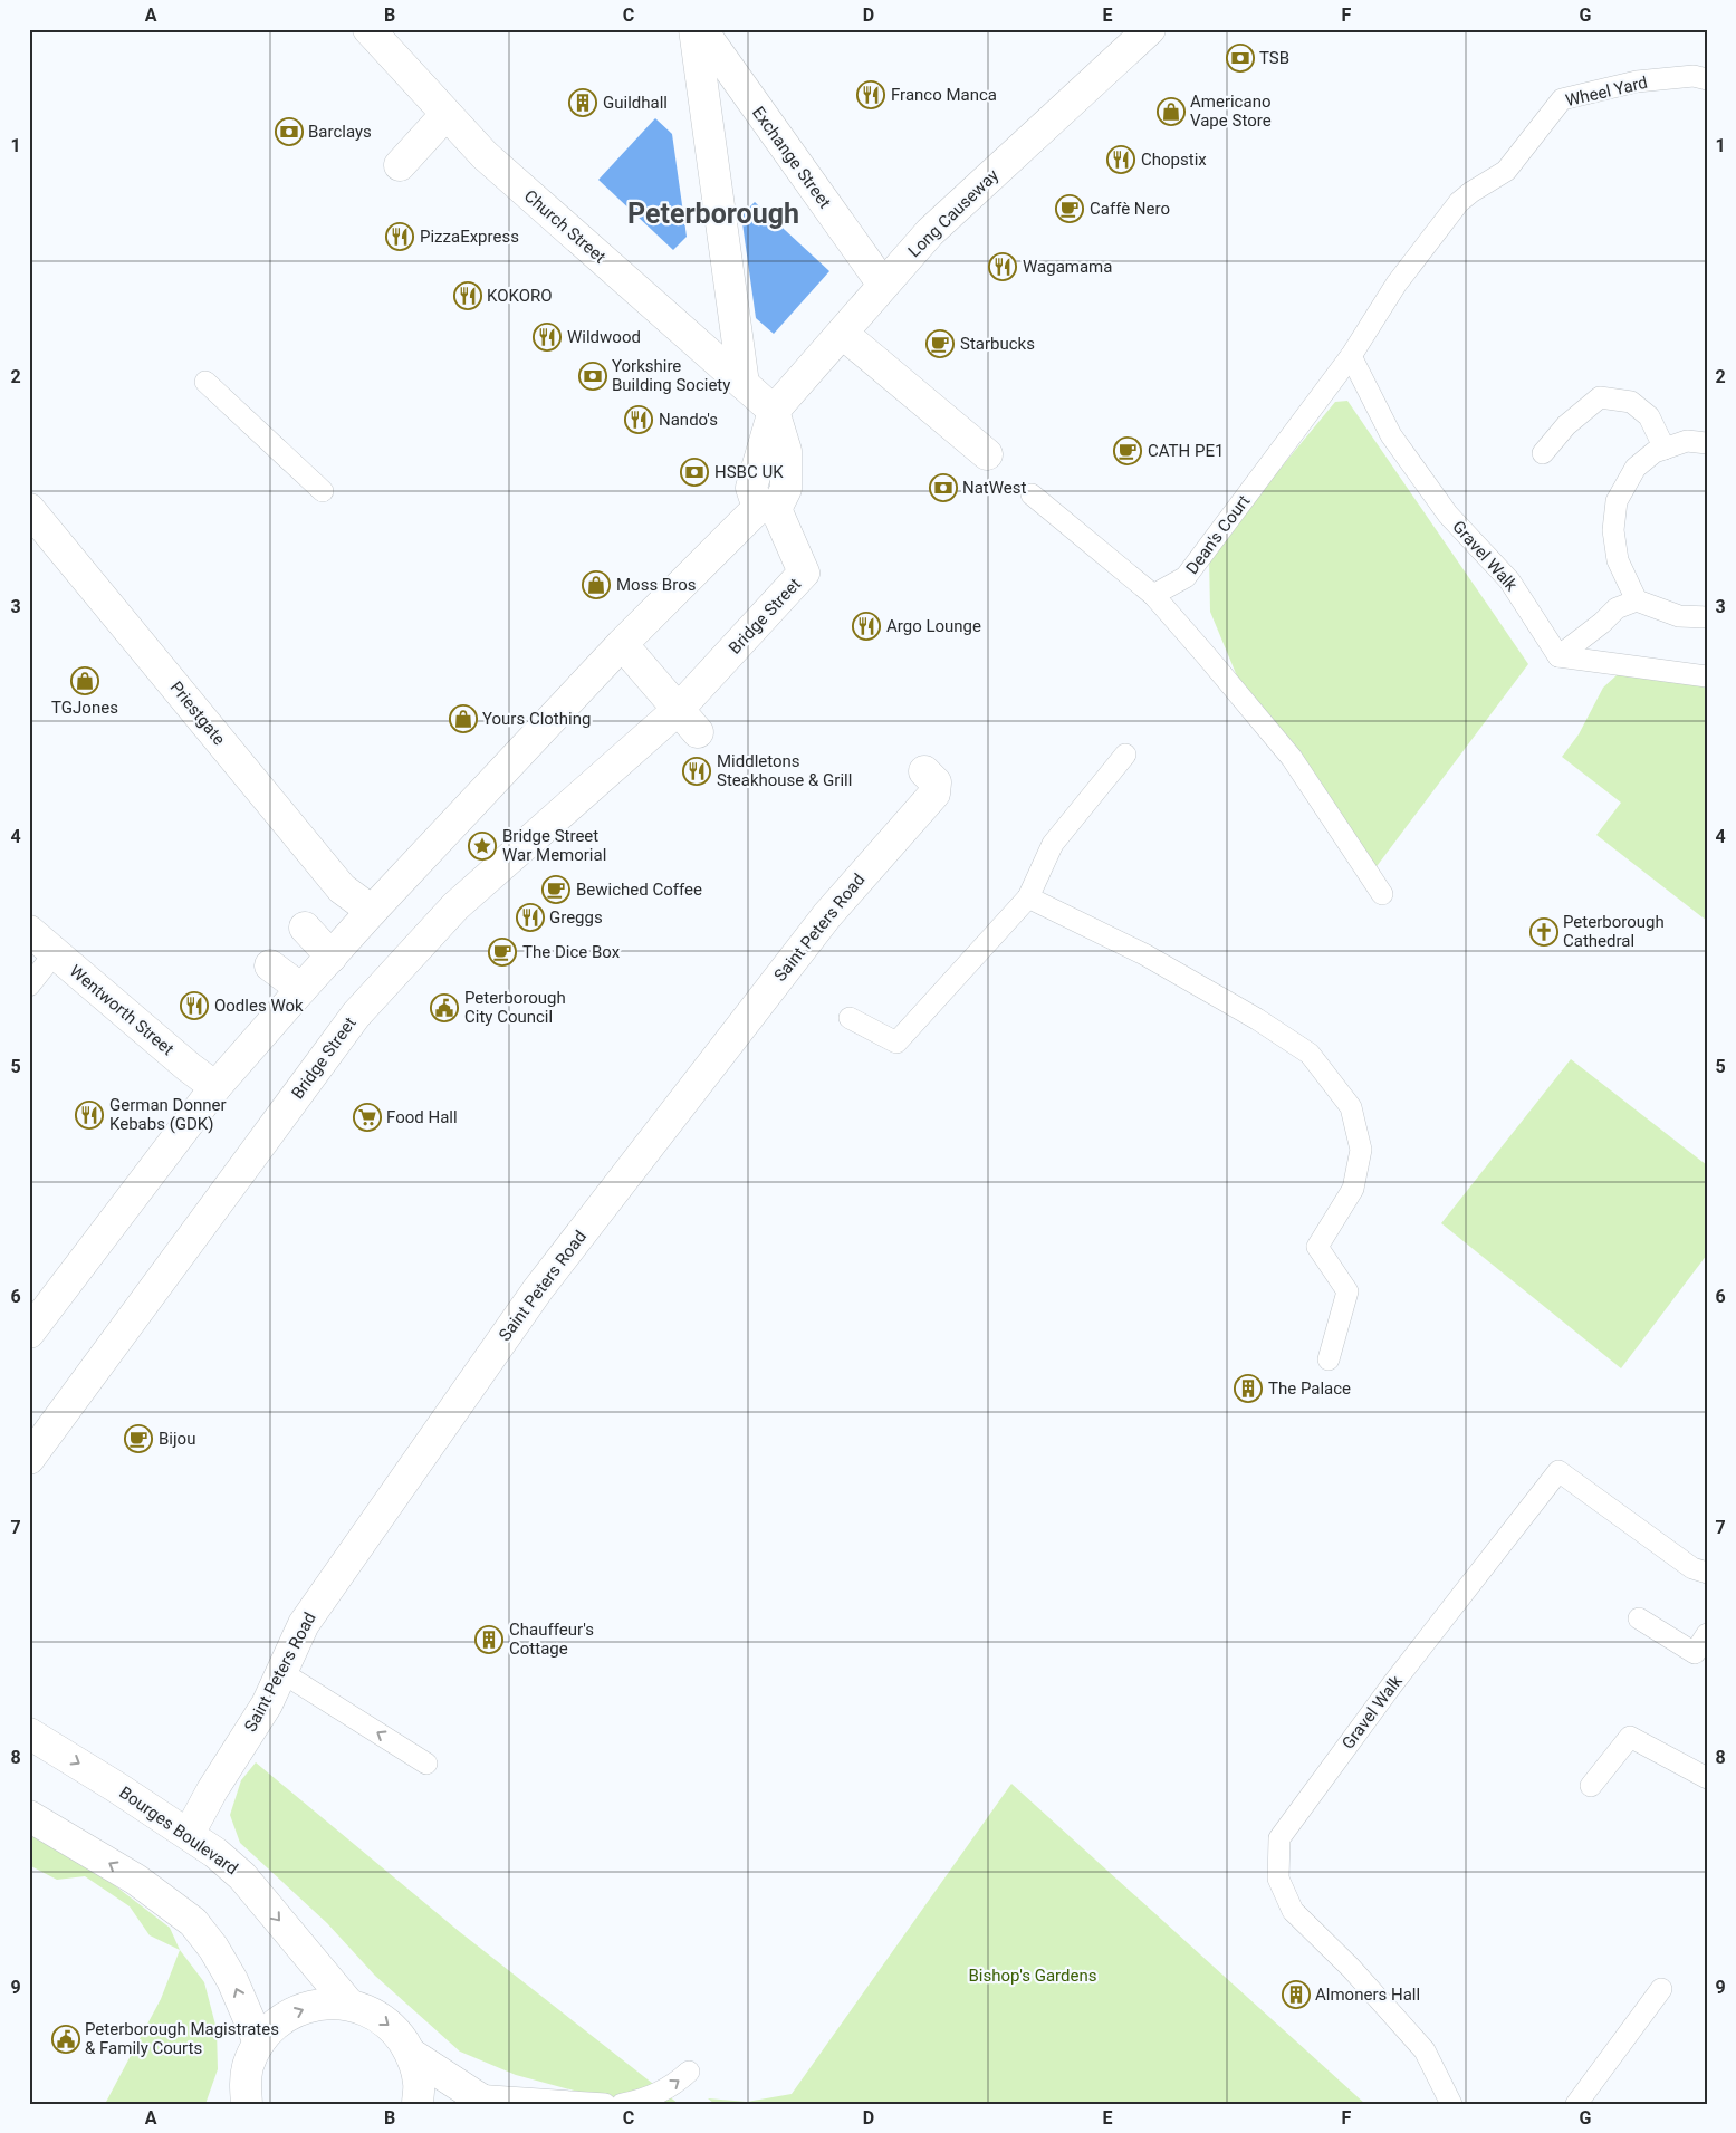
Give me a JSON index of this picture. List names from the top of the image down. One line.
{"streets":{"street":["Exchange Street","Long Causeway","Church Street","Bridge Street","Priestgate","Saint Peters Road","Wentworth Street","Bourges Boulevard"],"lane":["Wheel Yard","Dean's Court","Gravel Walk"]},"crossings":[["Wheel Yard","Dean's Court"],["Exchange Street","Long Causeway"],["Long Causeway","Church Street"],["Dean's Court","Gravel Walk"],["Saint Peters Road","Bourges Boulevard"]],"districts":["Peterborough"],"parks":["Bishop's Gardens"],"places":{"bank":["TSB","Barclays","Yorkshire Building Society","HSBC UK","NatWest"],"restaurant":["Franco Manca","Chopstix","PizzaExpress","Wagamama","KOKORO","Wildwood","Nando's","Argo Lounge","Middletons Steakhouse & Grill","Greggs","Oodles Wok","German Donner Kebabs (GDK)"],"building":["Guildhall","The Palace","Chauffeur's Cottage","Almoners Hall"],"shop":["Americano Vape Store","Moss Bros","TGJones","Yours Clothing"],"cafe":["Caffè Nero","Starbucks","CATH PE1","Bewiched Coffee","The Dice Box","Bijou"],"place":["Bridge Street War Memorial"],"church":["Peterborough Cathedral"],"public building":["Peterborough City Council","Peterborough Magistrates & Family Courts"],"supermarket":["Food Hall"]},"grid":{"columns":["A","B","C","D","E","F","G"],"rows":["1","2","3","4","5","6","7","8","9"]}}
